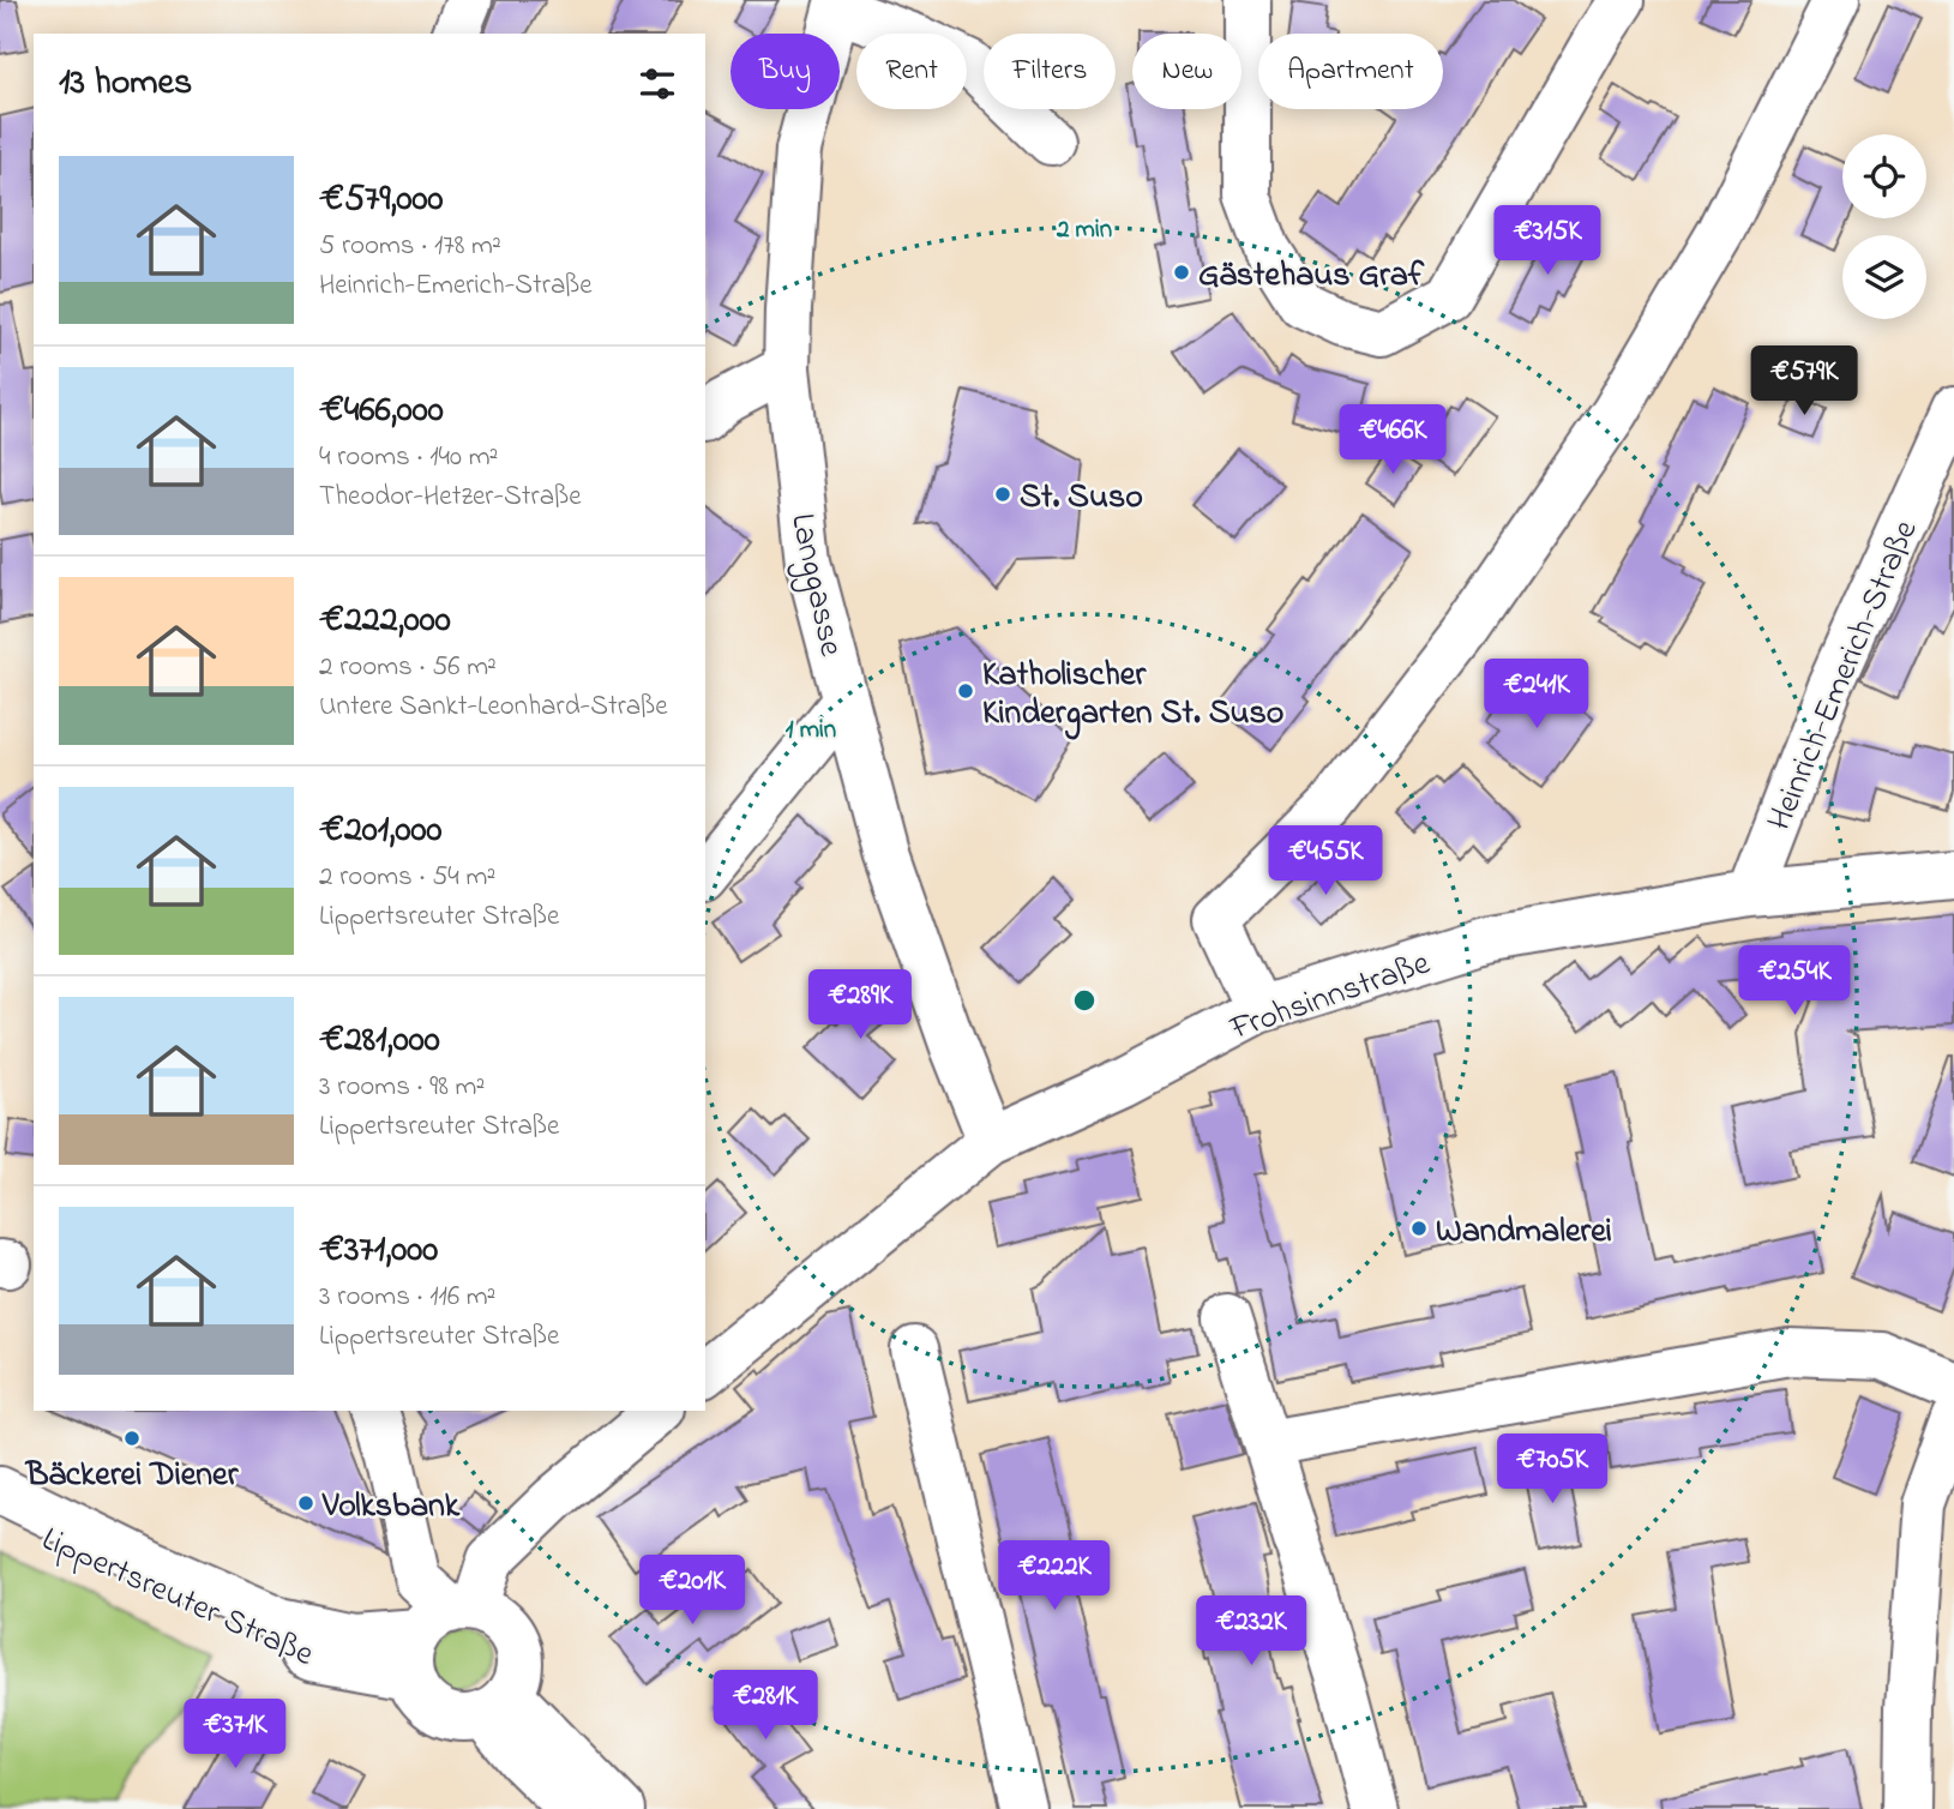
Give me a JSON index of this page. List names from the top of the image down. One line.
{"streets":{"street":["Langgasse","Heinrich-Emerich-Straße","Frohsinnstraße","Lippertsreuter Straße"]},"crossings":[["Langgasse","Frohsinnstraße"],["Heinrich-Emerich-Straße","Frohsinnstraße"]],"places":["Gästehaus Graf","St. Suso","Katholischer Kindergarten St. Suso","Wandmalerei","Bäckerei Diener","Volksbank"],"page":{"chip":["Buy","Rent","Filters","New","Apartment"],"heading":"13 homes","list":[{"name":"€579,000","note":"5 rooms · 178 m² · Heinrich-Emerich-Straße"},{"name":"€466,000","note":"4 rooms · 140 m² · Theodor-Hetzer-Straße"},{"name":"€222,000","note":"2 rooms · 56 m² · Untere Sankt-Leonhard-Straße"},{"name":"€201,000","note":"2 rooms · 54 m² · Lippertsreuter Straße"},{"name":"€281,000","note":"3 rooms · 98 m² · Lippertsreuter Straße"},{"name":"€371,000","note":"3 rooms · 116 m² · Lippertsreuter Straße"}],"price":["€315K","€579K","€466K","€241K","€455K","€254K","€289K","€705K","€222K","€201K","€232K","€281K","€371K"]},"rings":["2 min","1 min"]}
